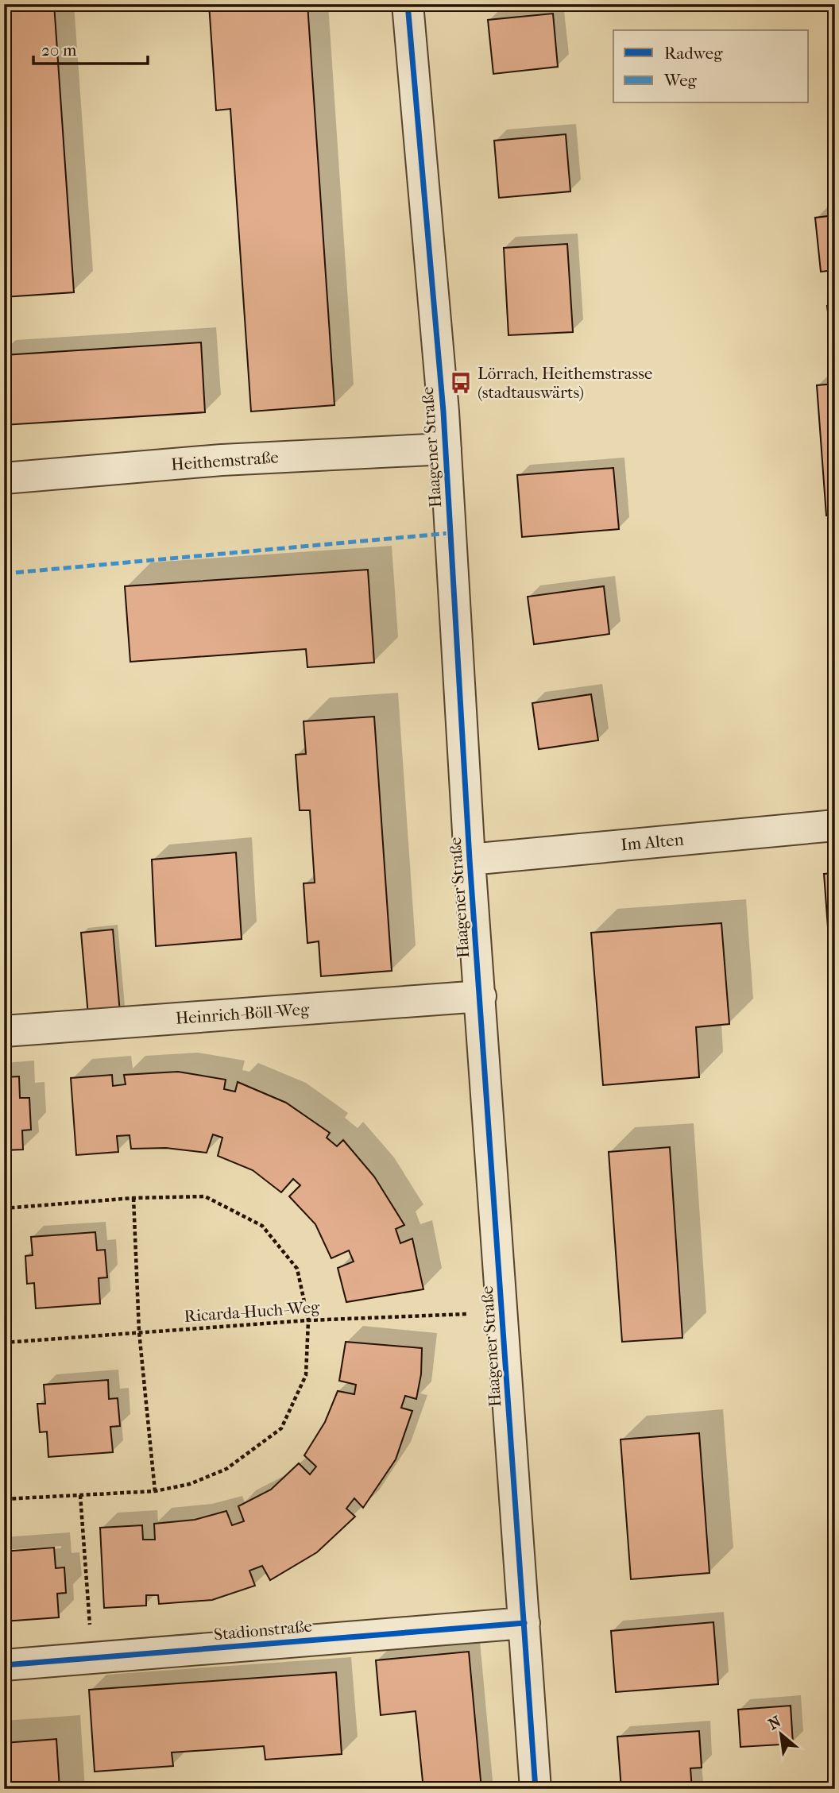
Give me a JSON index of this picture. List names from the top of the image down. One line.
{"streets":{"street":["Haagener Straße","Heithemstraße","Im Alten","Heinrich-Böll-Weg","Stadionstraße"],"path":["Ricarda-Huch-Weg"]},"crossings":[["Haagener Straße","Heithemstraße"],["Haagener Straße","Im Alten"],["Haagener Straße","Heinrich-Böll-Weg"],["Haagener Straße","Ricarda-Huch-Weg"],["Haagener Straße","Stadionstraße"]],"places":{"bus stop":["Lörrach, Heithemstrasse (stadtauswärts)"]},"legend":["Radweg","Weg"],"scale_bar":"20 m","north":"top left"}
